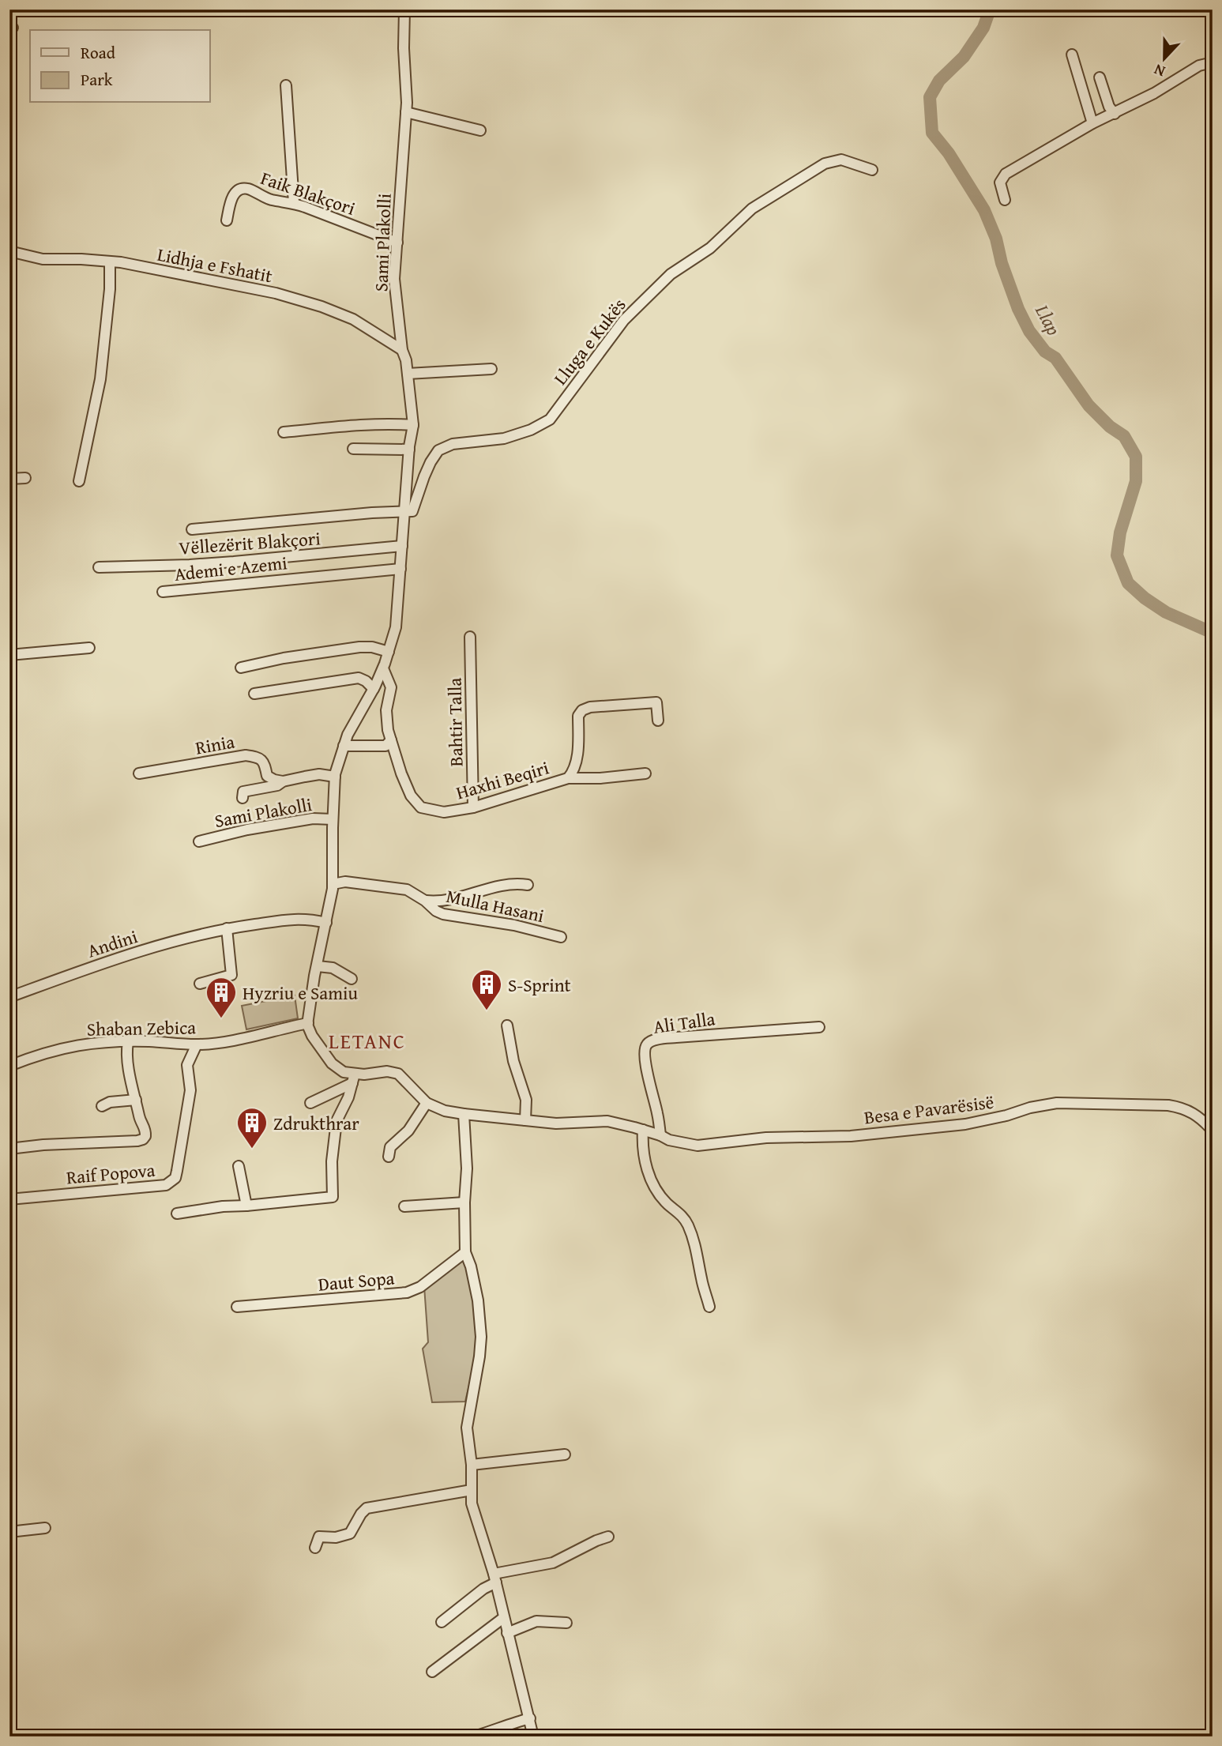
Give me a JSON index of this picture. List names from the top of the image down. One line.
{"streets":{"street":["Faik Blakçori","Sami Plakolli","Lidhja e Fshatit","Lluga e Kukës","Vëllezërit Blakçori","Ademi e Azemi","Bahtir Talla","Rinia","Haxhi Beqiri","Mulla Hasani","Andini","Ali Talla","Shaban Zebica","Besa e Pavarësisë","Raif Popova","Daut Sopa"]},"crossings":[["Faik Blakçori","Sami Plakolli"],["Sami Plakolli","Lidhja e Fshatit"],["Sami Plakolli","Lluga e Kukës"],["Sami Plakolli","Vëllezërit Blakçori"],["Sami Plakolli","Ademi e Azemi"],["Sami Plakolli","Haxhi Beqiri"],["Sami Plakolli","Mulla Hasani"],["Sami Plakolli","Andini"],["Sami Plakolli","Shaban Zebica"],["Bahtir Talla","Haxhi Beqiri"],["Ali Talla","Besa e Pavarësisë"],["Shaban Zebica","Raif Popova"]],"districts":["LETANC"],"water":["Llap"],"places":{"building":["S-Sprint","Hyzriu e Samiu","Zdrukthrar"]},"legend":["Road","Park"],"north":"bottom"}
